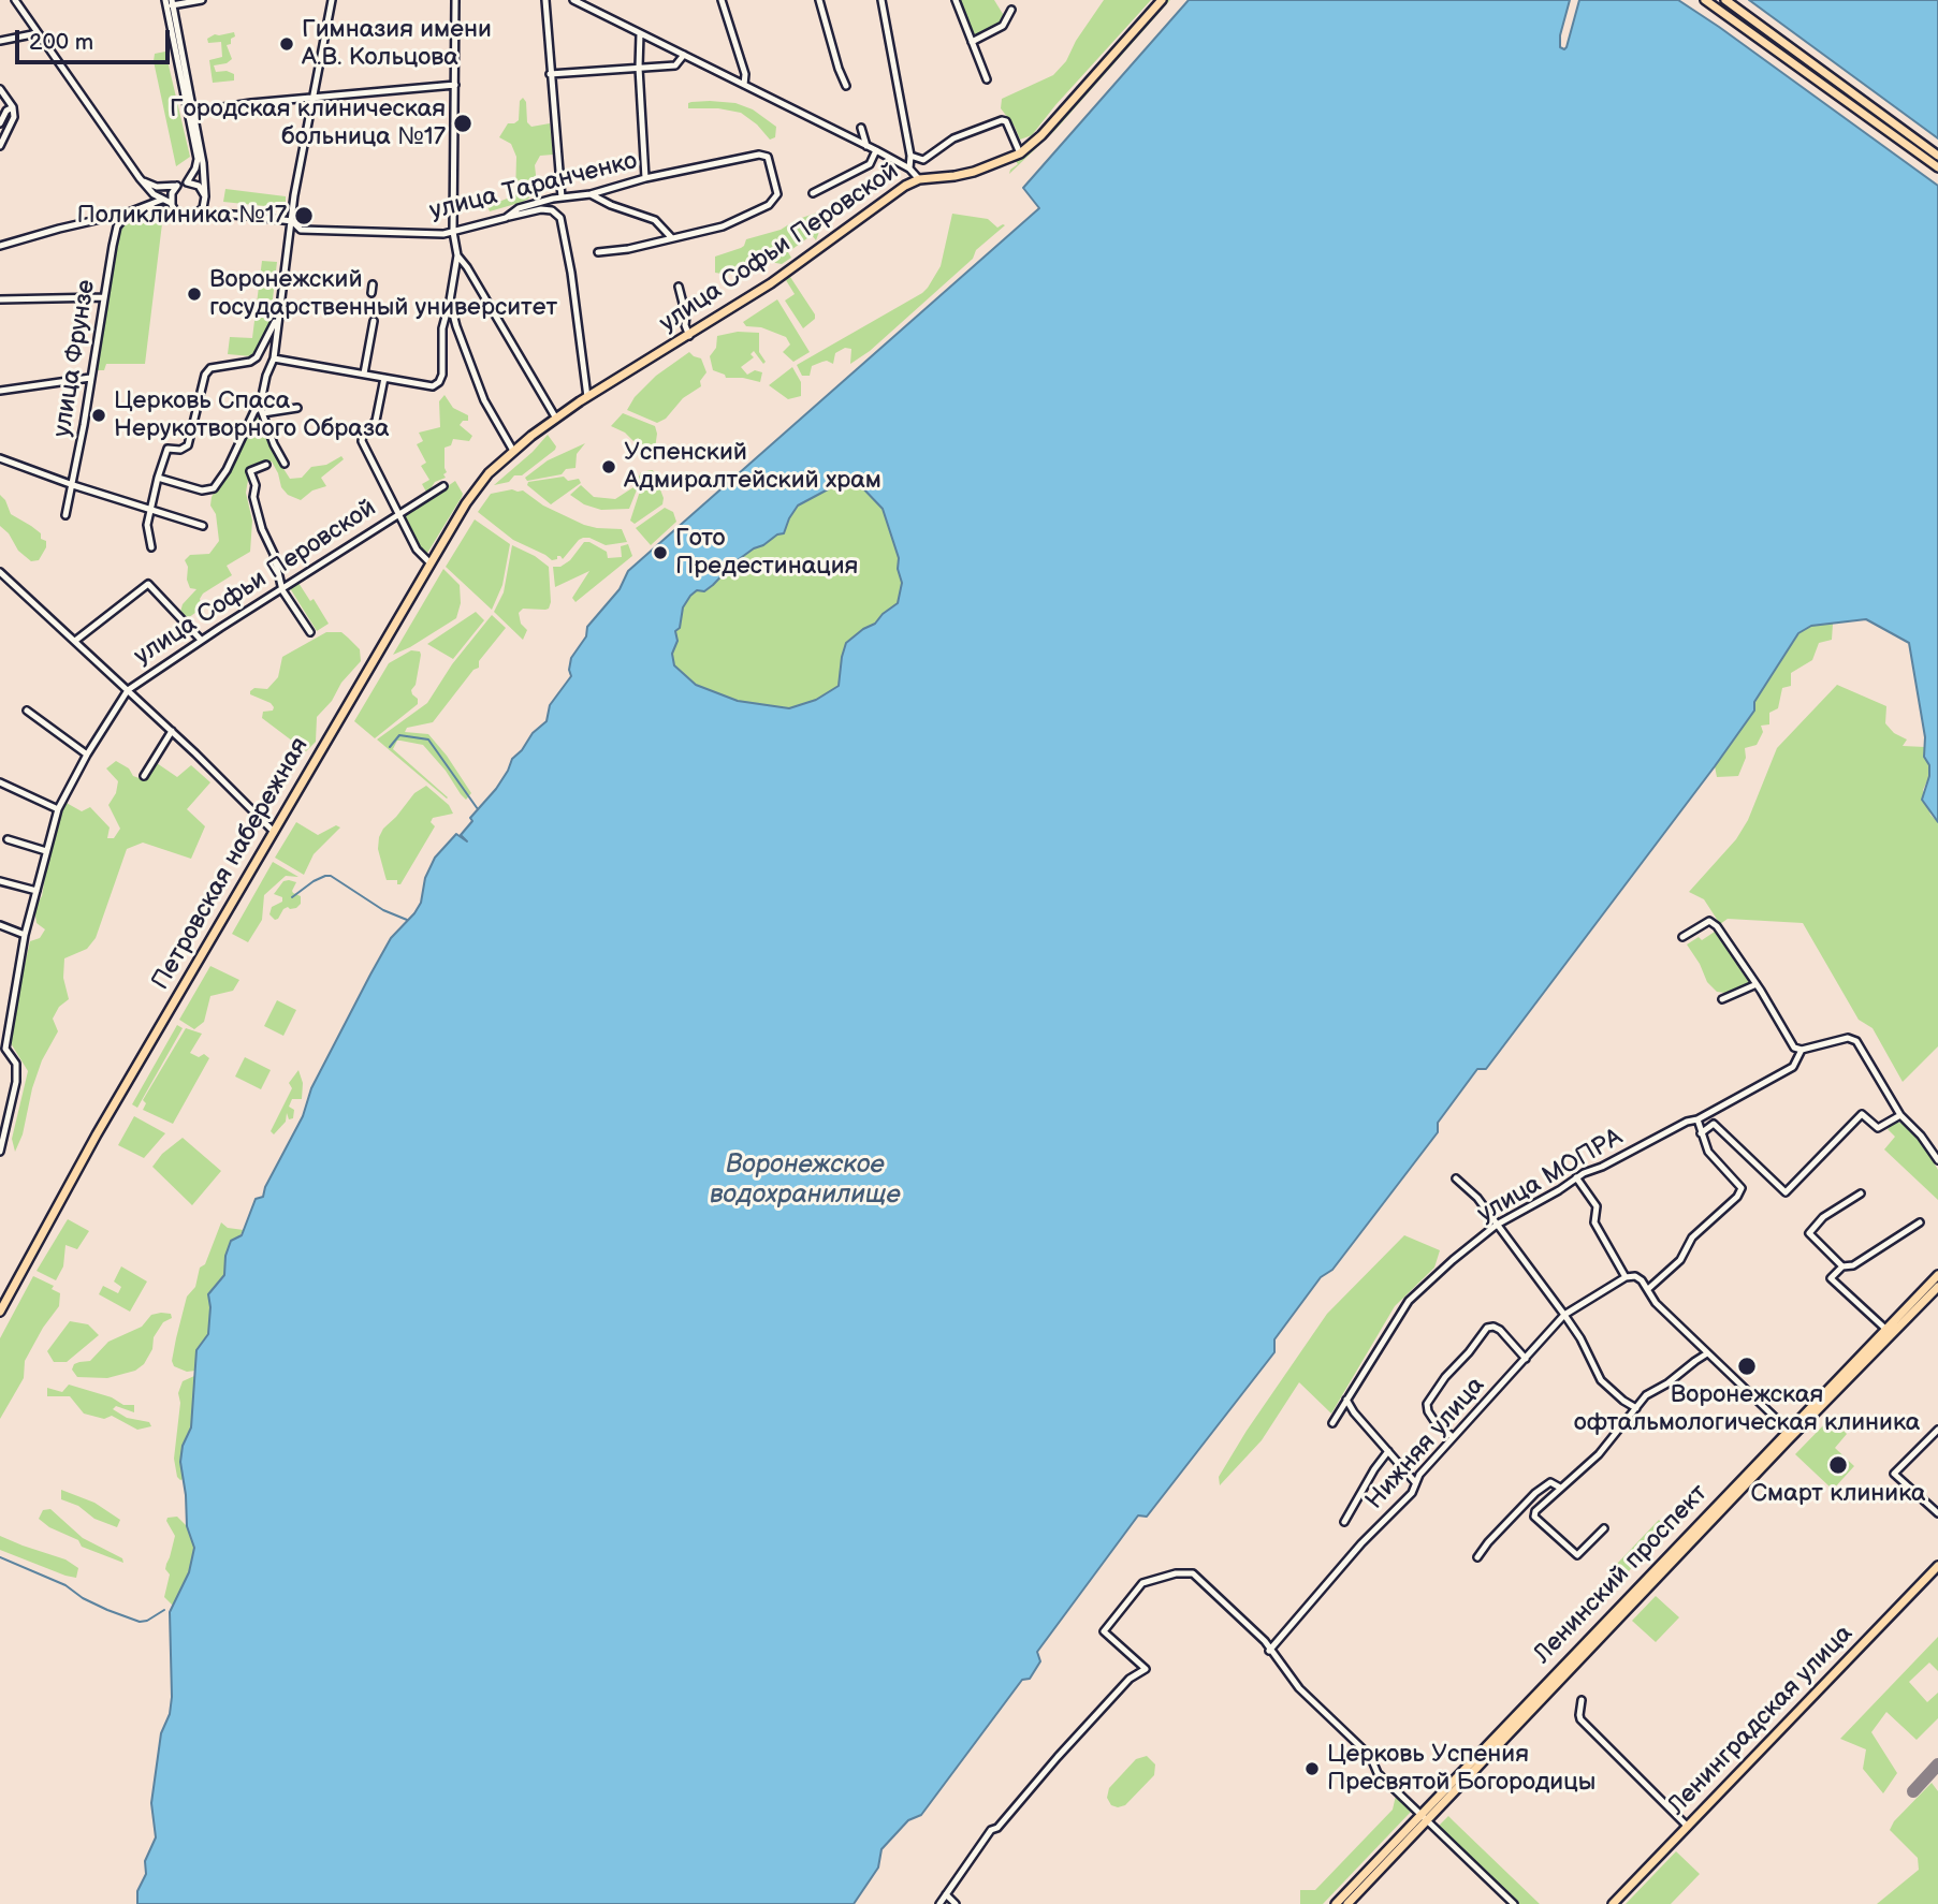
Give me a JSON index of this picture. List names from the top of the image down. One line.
{"streets":{"main road":["улица Софьи Перовской","Петровская набережная","Ленинский проспект","Ленинградская улица"],"street":["улица Таранченко","улица Фрунзе","улица МОПРА","Нижняя улица"]},"crossings":[["улица Софьи Перовской","Петровская набережная"]],"water":["Воронежское водохранилище"],"places":["Гимназия имени А.В. Кольцова","Городская клиническая больница №17","Поликлиника №17","Воронежский государственный университет","Церковь Спаса Нерукотворного Образа","Успенский Адмиралтейский храм","Гото Предестинация","Воронежская офтальмологическая клиника","Смарт клиника","Церковь Успения Пресвятой Богородицы"],"scale_bar":"200 m"}
